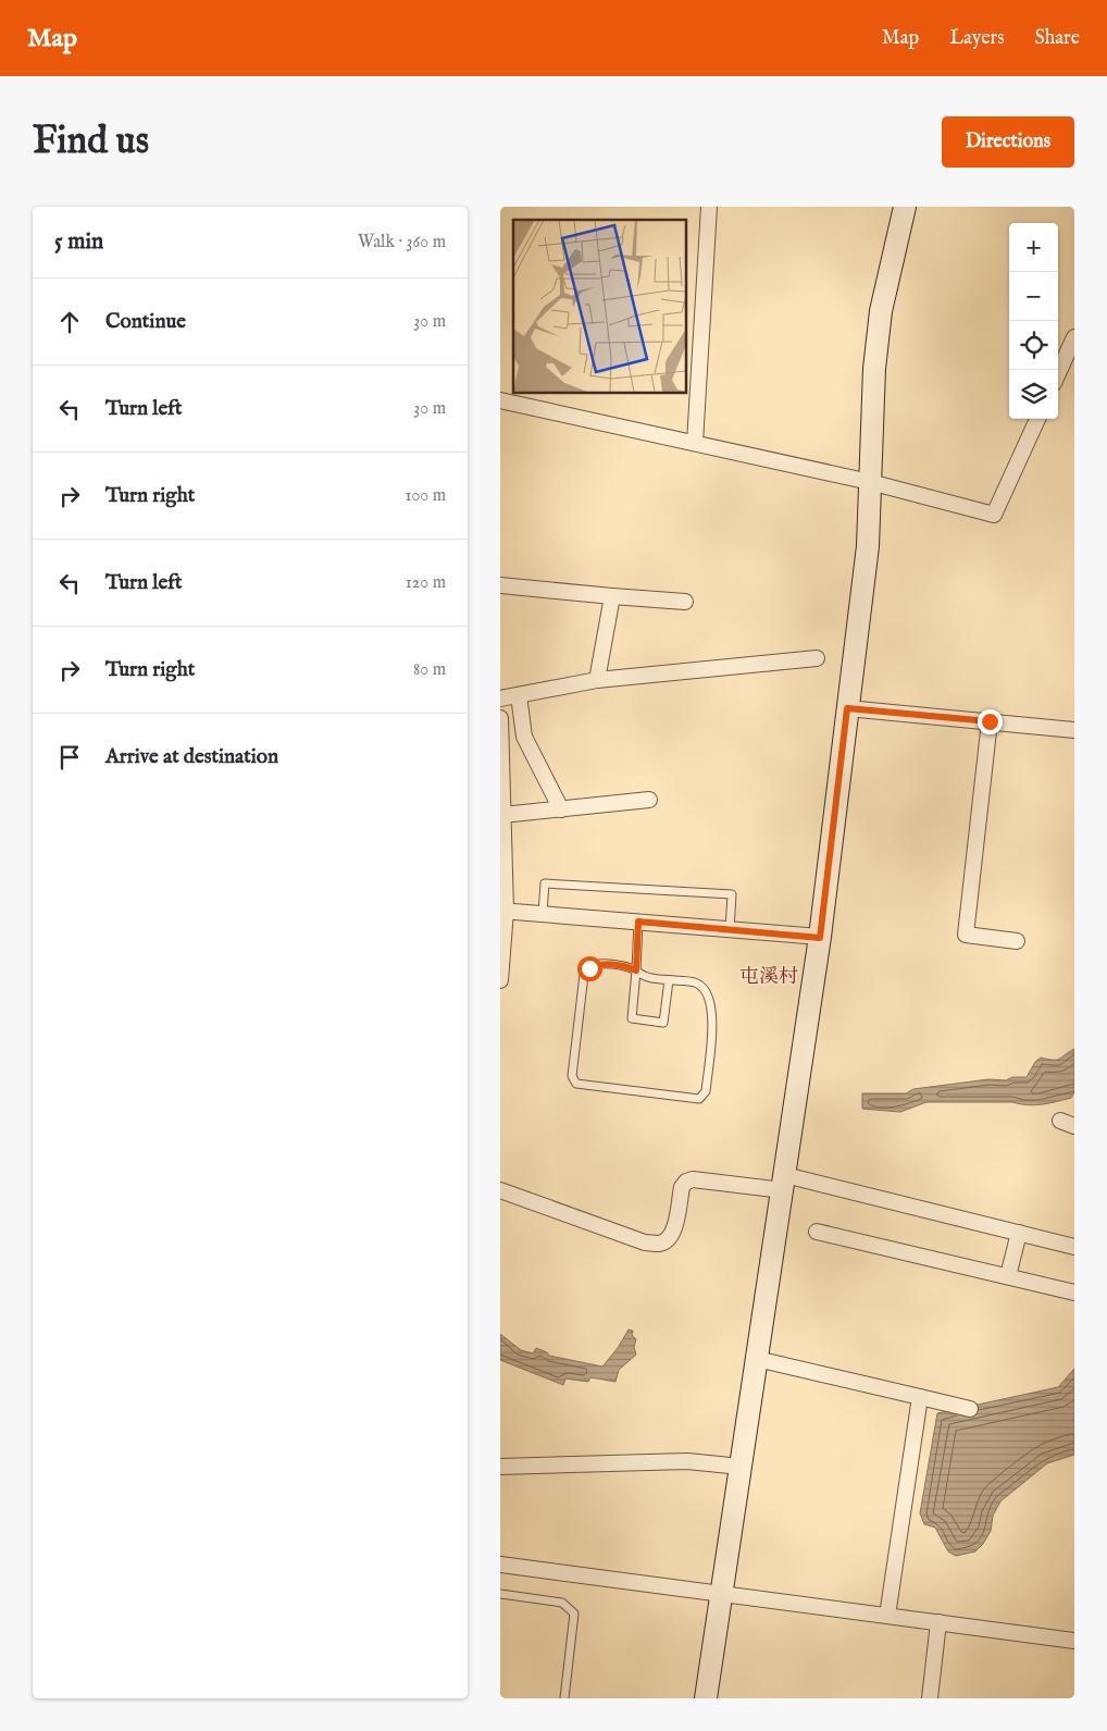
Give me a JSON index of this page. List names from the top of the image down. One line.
{"districts":["屯溪村"],"page":{"header":"Map","nav":["Map","Layers","Share"],"buttons":"Directions","title":"Find us","heading":["5 min","Walk · 360 m"],"map_buttons":["+","−"],"list":[["Continue","30 m"],["Turn left","30 m"],["Turn right","100 m"],["Turn left","120 m"],["Turn right","80 m"],"Arrive at destination"]}}
